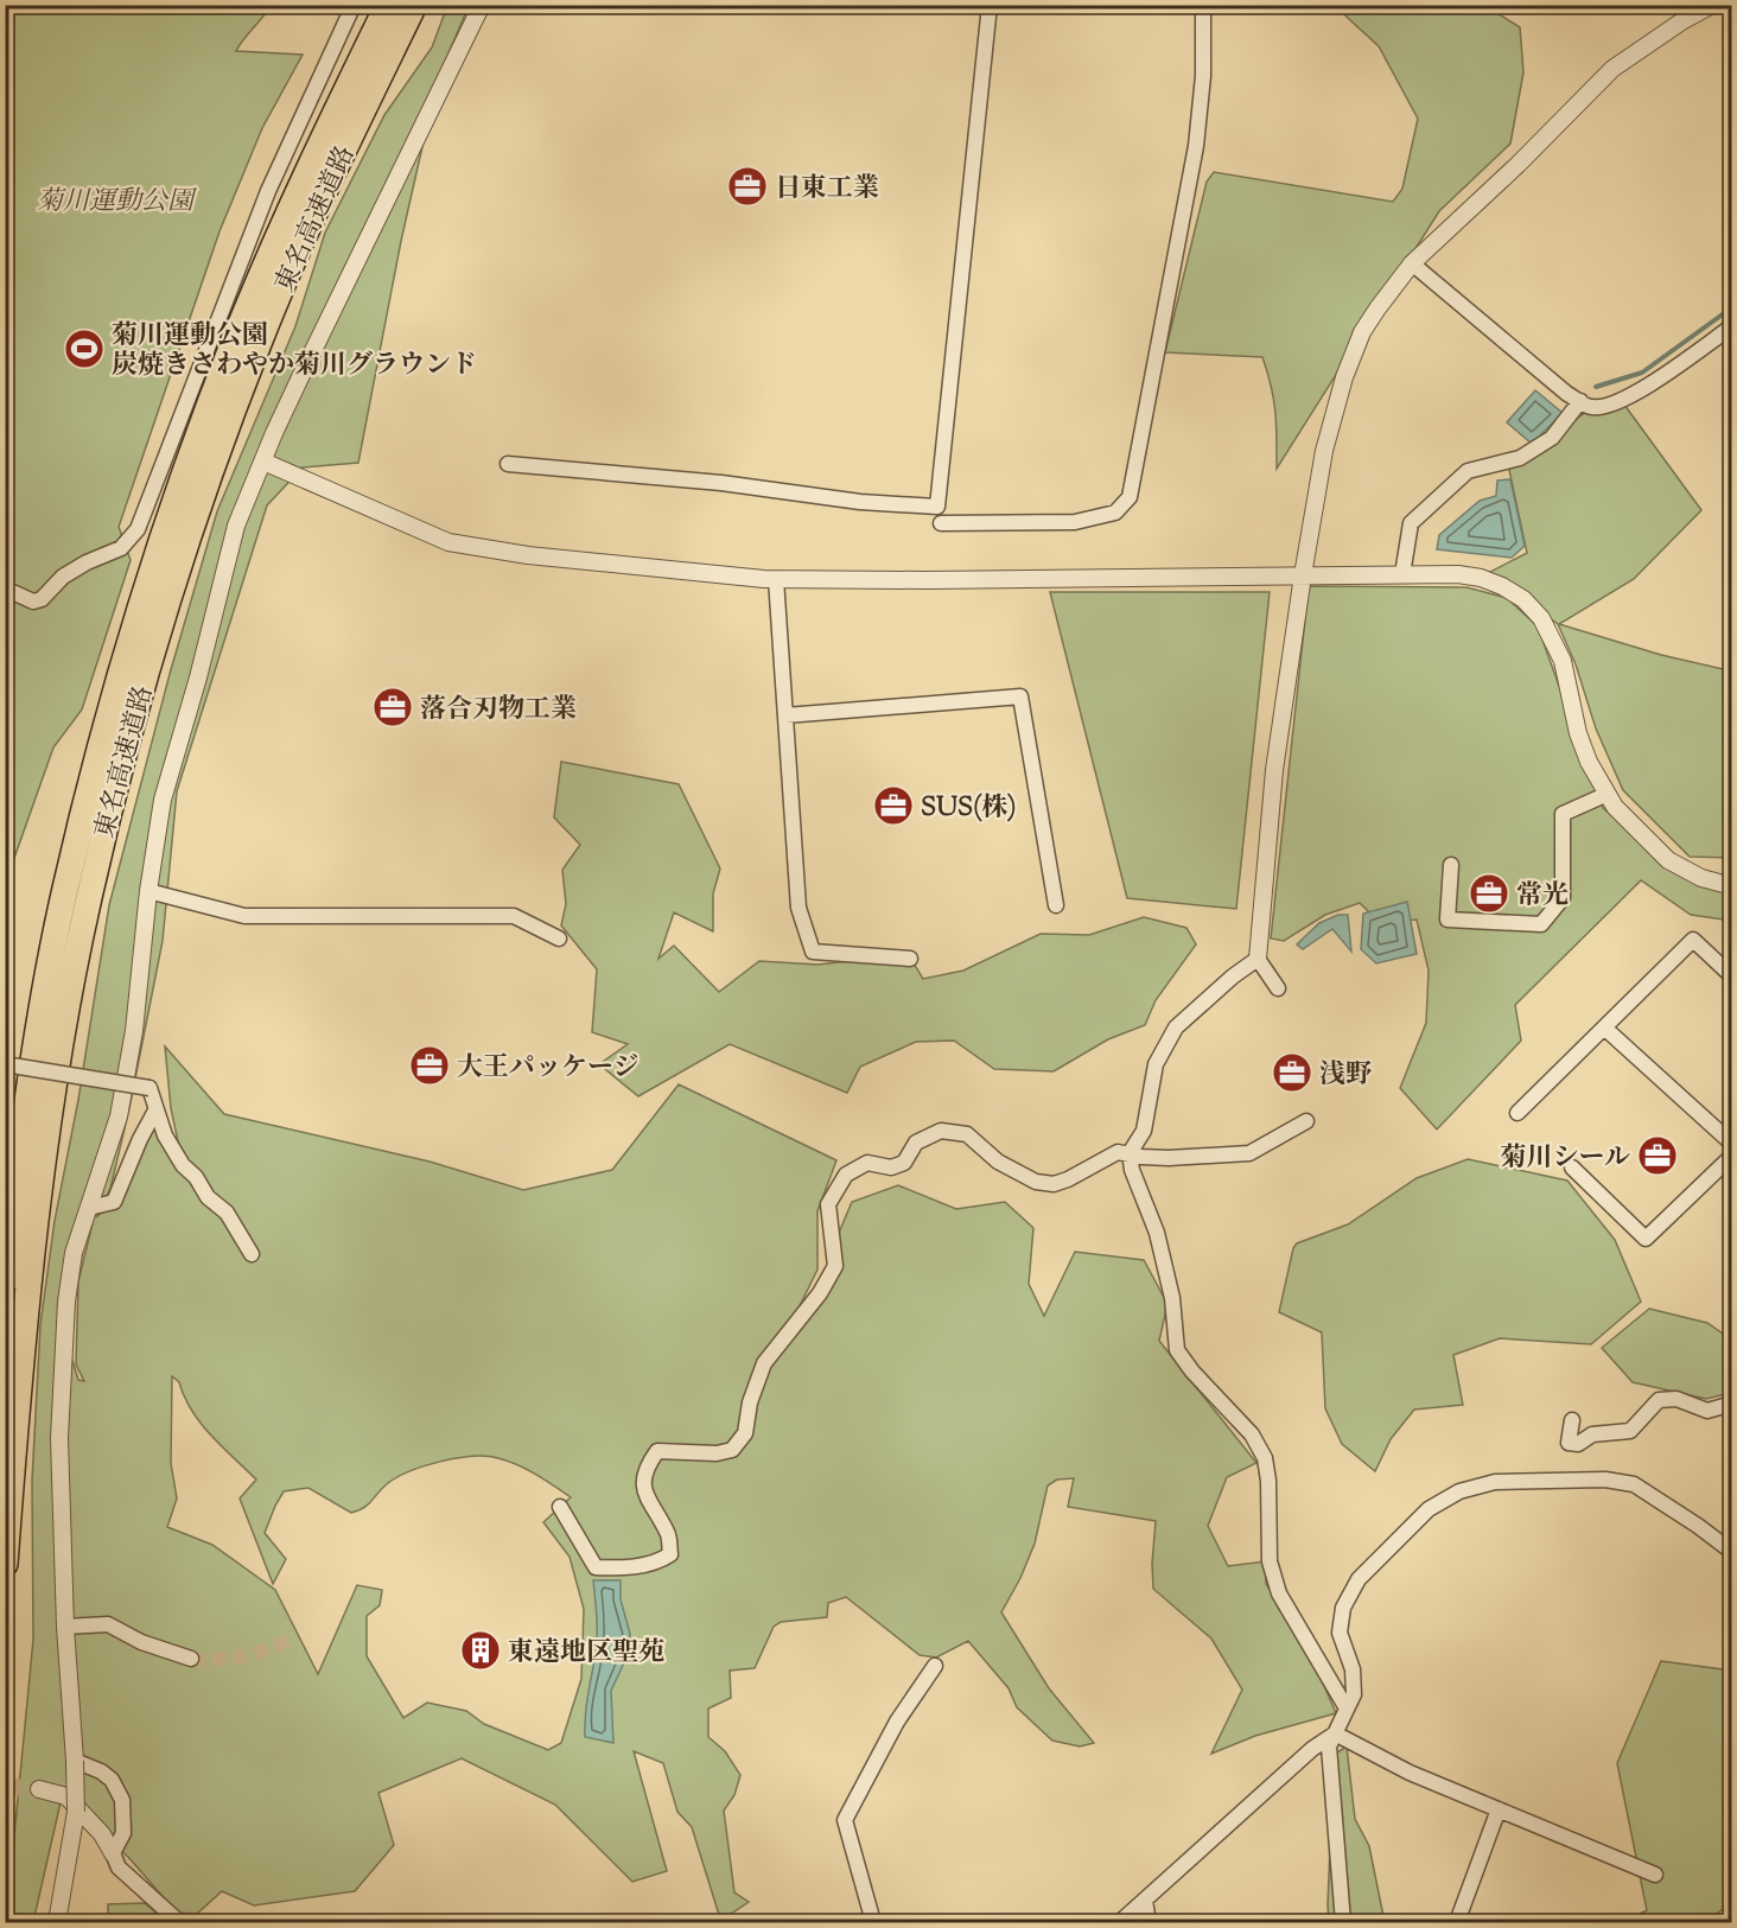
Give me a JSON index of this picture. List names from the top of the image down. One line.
{"streets":{"highway":["東名高速道路"]},"parks":["菊川運動公園"],"places":{"office":["日東工業","落合刃物工業","SUS(株)","常光","大王パッケージ","浅野","菊川シール"],"sports":["菊川運動公園 炭焼きさわやか菊川グラウンド"],"building":["東遠地区聖苑"]}}
